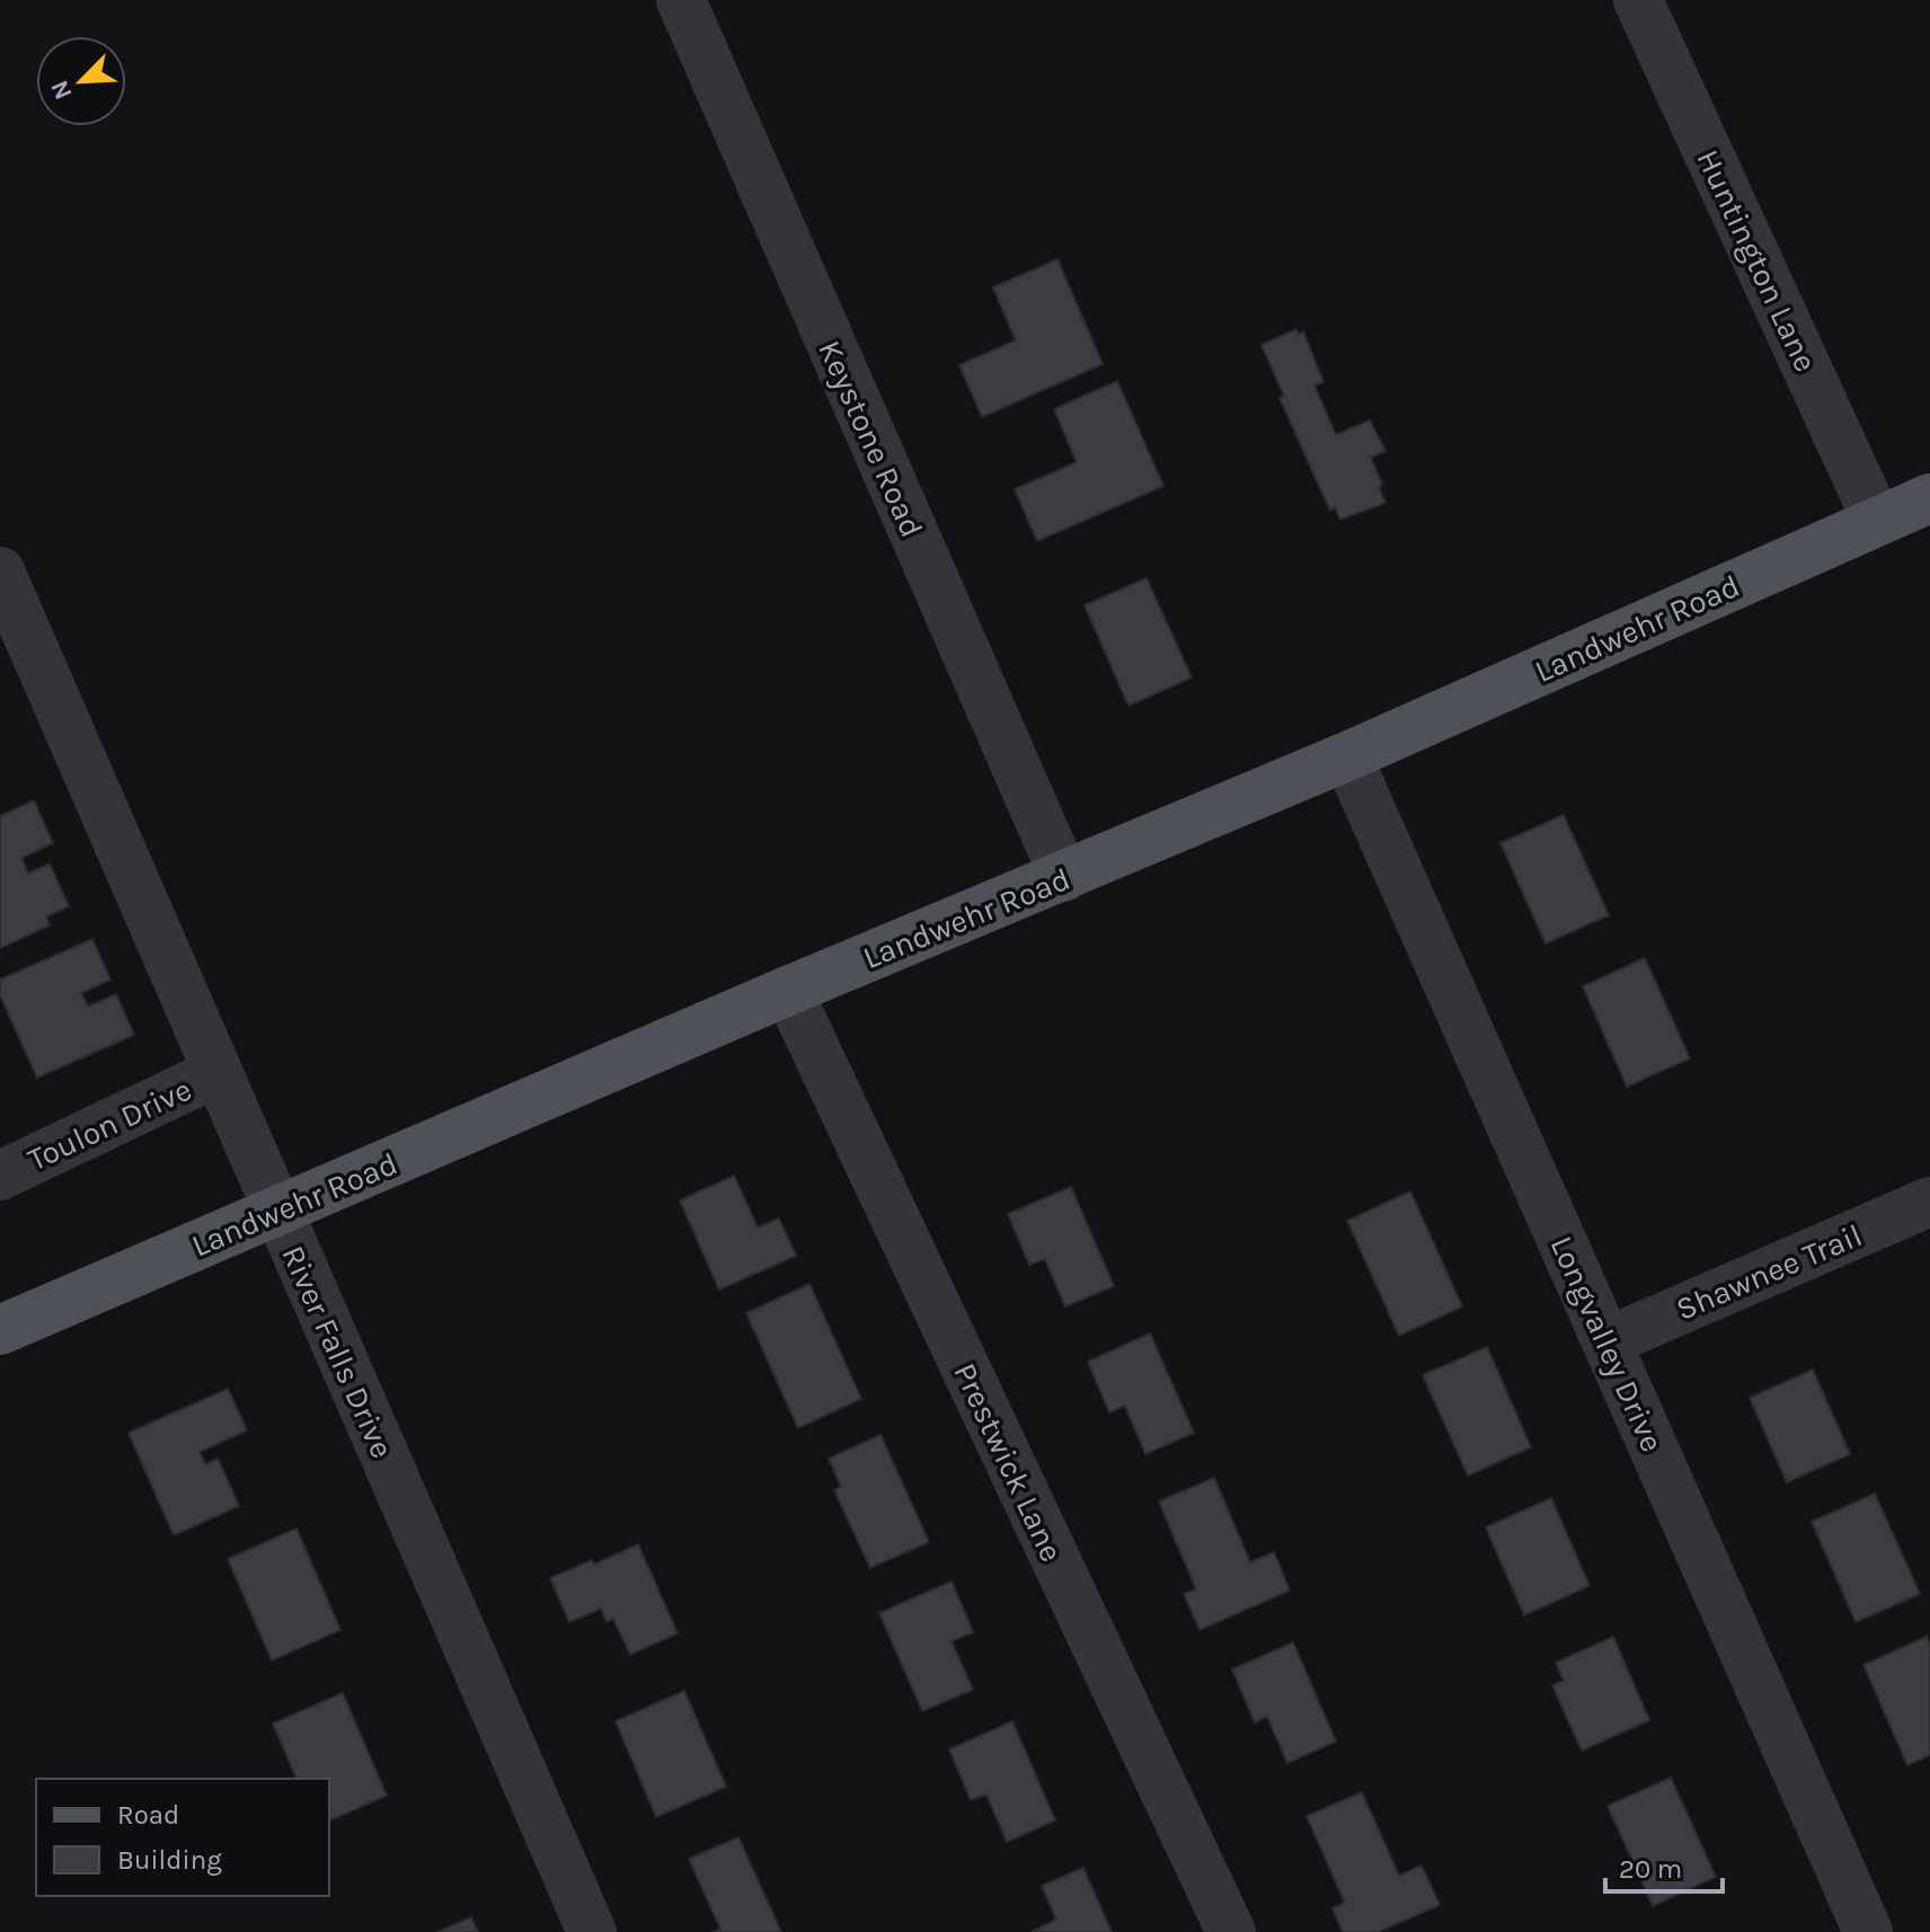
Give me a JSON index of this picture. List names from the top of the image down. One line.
{"streets":{"main road":["Landwehr Road"],"street":["Huntington Lane","Keystone Road","Toulon Drive","Shawnee Trail","Longvalley Drive","River Falls Drive","Prestwick Lane"]},"crossings":[["Huntington Lane","Landwehr Road"],["Keystone Road","Landwehr Road"],["Landwehr Road","Longvalley Drive"],["Landwehr Road","River Falls Drive"],["Landwehr Road","Prestwick Lane"],["Toulon Drive","River Falls Drive"],["Shawnee Trail","Longvalley Drive"]],"legend":["Road","Building"],"scale_bar":"20 m","north":"bottom left"}
